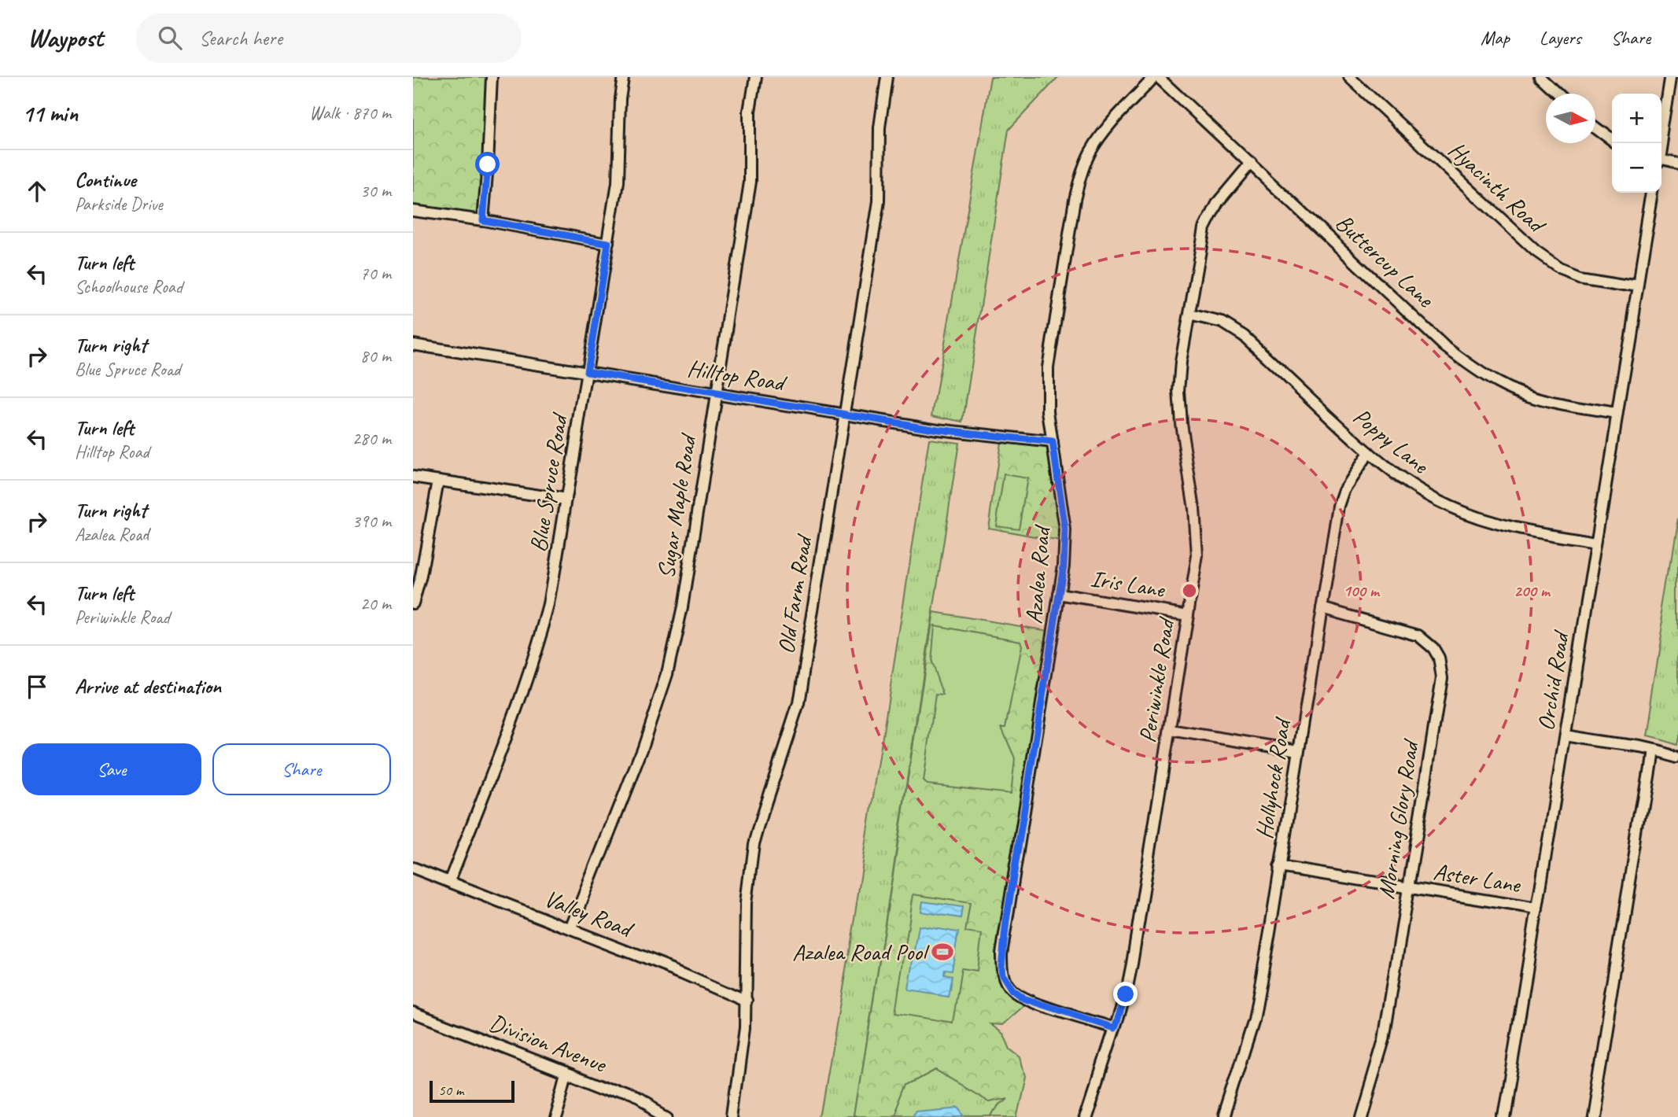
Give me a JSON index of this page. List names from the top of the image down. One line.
{"streets":{"street":["Hyacinth Road","Buttercup Lane","Hilltop Road","Poppy Lane","Blue Spruce Road","Sugar Maple Road","Azalea Road","Iris Lane","Old Farm Road","Periwinkle Road","Orchid Road","Hollyhock Road","Morning Glory Road","Aster Lane","Valley Road","Division Avenue"]},"crossings":[["Hyacinth Road","Orchid Road"],["Buttercup Lane","Periwinkle Road"],["Buttercup Lane","Orchid Road"],["Hilltop Road","Blue Spruce Road"],["Hilltop Road","Sugar Maple Road"],["Hilltop Road","Azalea Road"],["Hilltop Road","Old Farm Road"],["Poppy Lane","Periwinkle Road"],["Poppy Lane","Orchid Road"],["Poppy Lane","Hollyhock Road"],["Blue Spruce Road","Valley Road"],["Sugar Maple Road","Valley Road"],["Azalea Road","Iris Lane"],["Azalea Road","Periwinkle Road"],["Iris Lane","Periwinkle Road"],["Old Farm Road","Valley Road"],["Orchid Road","Aster Lane"],["Hollyhock Road","Morning Glory Road"],["Hollyhock Road","Aster Lane"],["Morning Glory Road","Aster Lane"]],"places":{"sports":["Azalea Road Pool"]},"scale_bar":"50 m","north":"right","page":{"header":"Waypost","search":"Search here","nav":["Map","Layers","Share"],"heading":["11 min","Walk · 870 m"],"map_buttons":["+","−"],"list":[["Continue","Parkside Drive","30 m"],["Turn left","Schoolhouse Road","70 m"],["Turn right","Blue Spruce Road","80 m"],["Turn left","Hilltop Road","280 m"],["Turn right","Azalea Road","390 m"],["Turn left","Periwinkle Road","20 m"],"Arrive at destination"],"buttons":["Save","Share"],"scale":"50 m"},"rings":["100 m","200 m"]}
